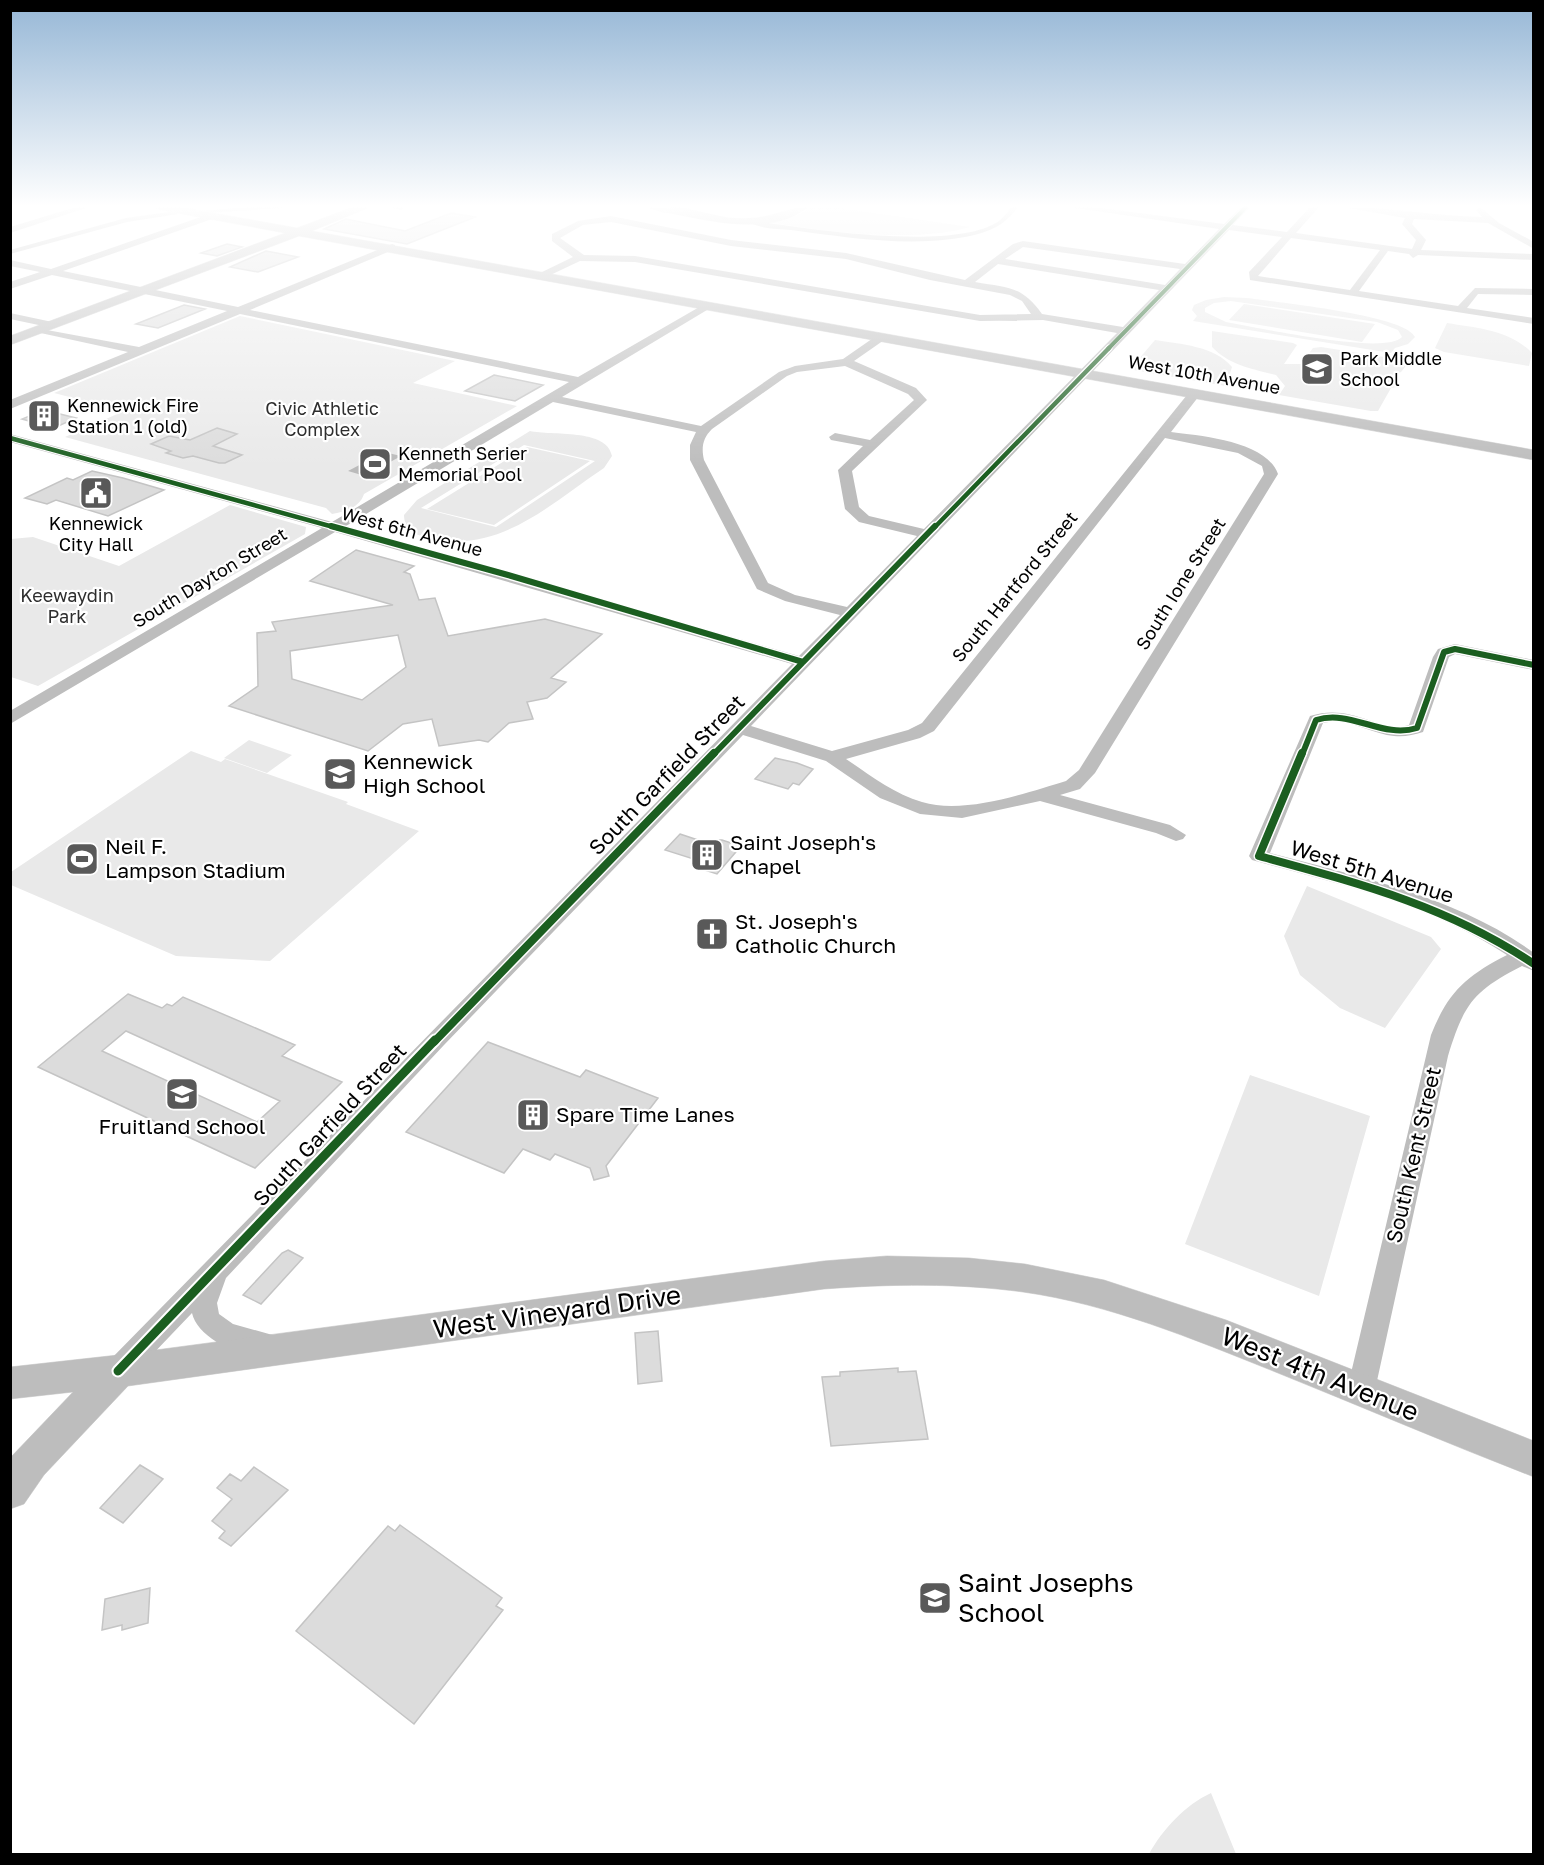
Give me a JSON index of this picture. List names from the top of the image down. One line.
{"streets":{"main road":["West 10th Avenue","West Vineyard Drive","West 4th Avenue"],"street":["West 6th Avenue","South Dayton Street","South Ione Street","South Hartford Street","South Garfield Street","West 5th Avenue","South Kent Street"]},"crossings":[["West 10th Avenue","South Dayton Street"],["West 10th Avenue","South Hartford Street"],["West 10th Avenue","South Garfield Street"],["West 6th Avenue","South Dayton Street"],["West 6th Avenue","South Garfield Street"],["South Ione Street","South Hartford Street"],["South Garfield Street","West Vineyard Drive"],["West 5th Avenue","South Kent Street"],["South Kent Street","West 4th Avenue"],["West Vineyard Drive","West 4th Avenue"]],"parks":["Civic Athletic Complex","Keewaydin Park"],"places":{"school or university":["Park Middle School","Kennewick High School","Fruitland School","Saint Josephs School"],"building":["Kennewick Fire Station 1 (old)","Saint Joseph's Chapel","Spare Time Lanes"],"sports":["Kenneth Serier Memorial Pool","Neil F. Lampson Stadium"],"public building":["Kennewick City Hall"],"church":["St. Joseph's Catholic Church"]}}
